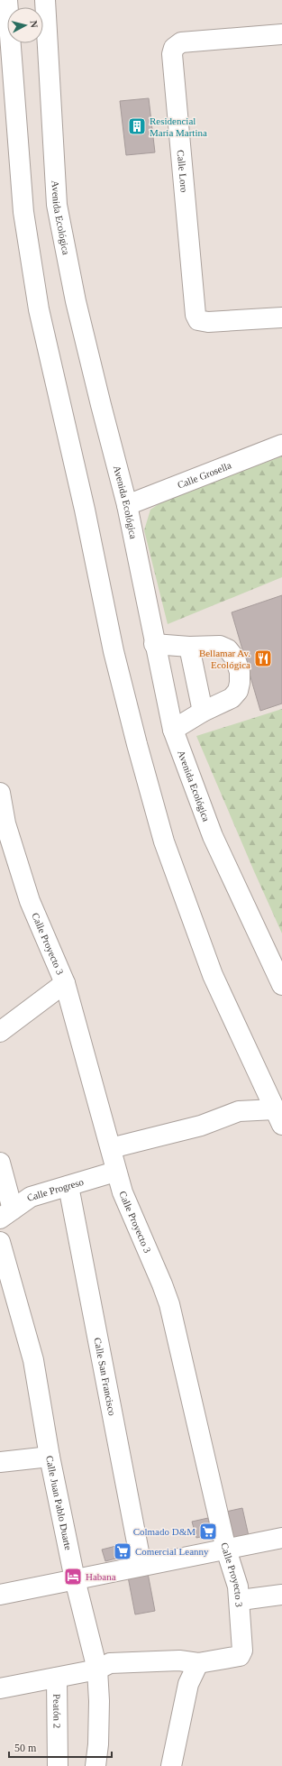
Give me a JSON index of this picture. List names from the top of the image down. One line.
{"streets":{"street":["Calle Loro","Avenida Ecológica","Calle Grosella","Calle Proyecto 3","Calle Progreso","Calle San Francisco","Calle Juan Pablo Duarte","Peatón 2"]},"crossings":[["Avenida Ecológica","Calle Grosella"],["Calle Proyecto 3","Calle Progreso"],["Calle Progreso","Calle San Francisco"]],"places":{"building":["Residencial Maria Martina"],"restaurant":["Bellamar Av. Ecológica"],"supermarket":["Colmado D&M","Comercial Leanny"],"hotel":["Habana"]},"scale_bar":"50 m","north":"right"}
